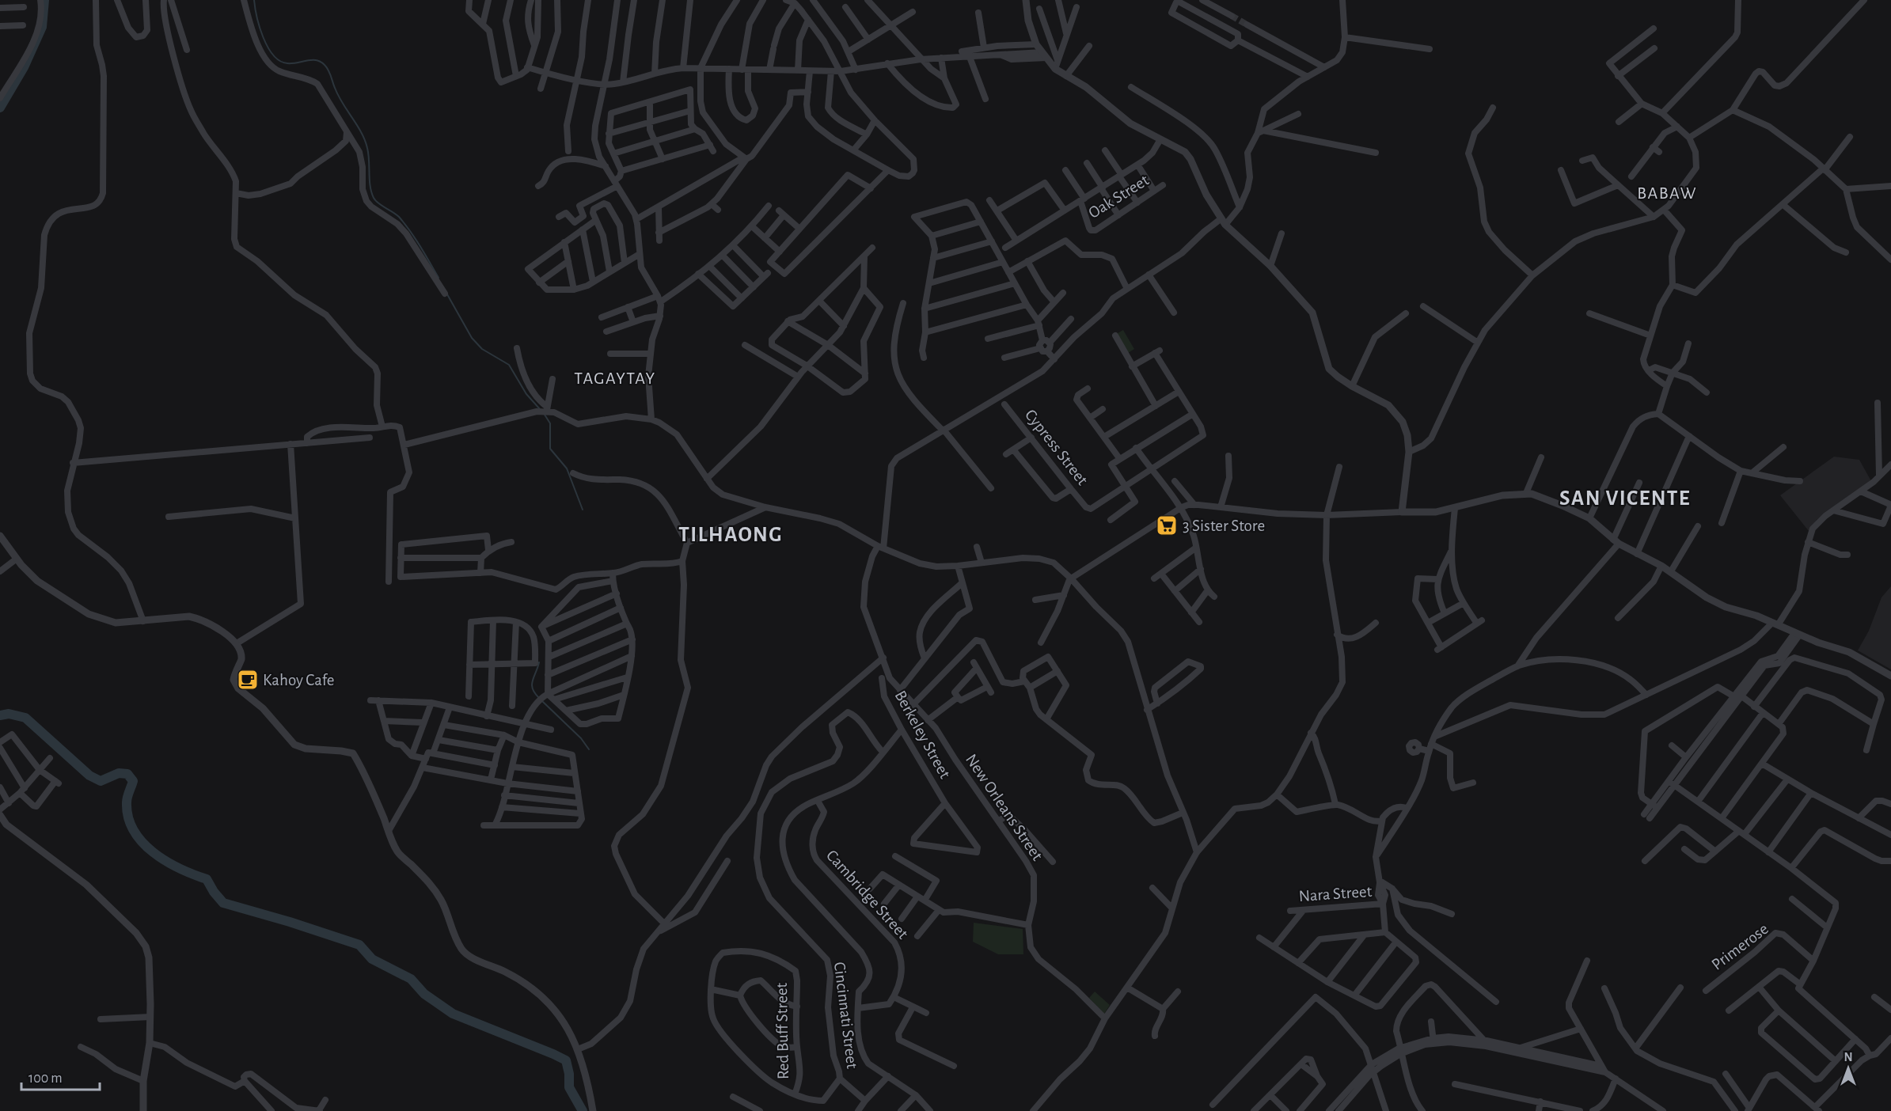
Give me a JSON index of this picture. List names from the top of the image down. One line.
{"streets":{"street":["Oak Street","Cypress Street","Berkeley Street","New Orleans Street","Nara Street","Cambridge Street","Primerose","Cincinnati Street","Red Buff Street"]},"districts":["BABAW","TAGAYTAY","SAN VICENTE","TILHAONG"],"places":{"supermarket":["3 Sister Store"],"cafe":["Kahoy Cafe"]},"scale_bar":"100 m","north":"top"}
